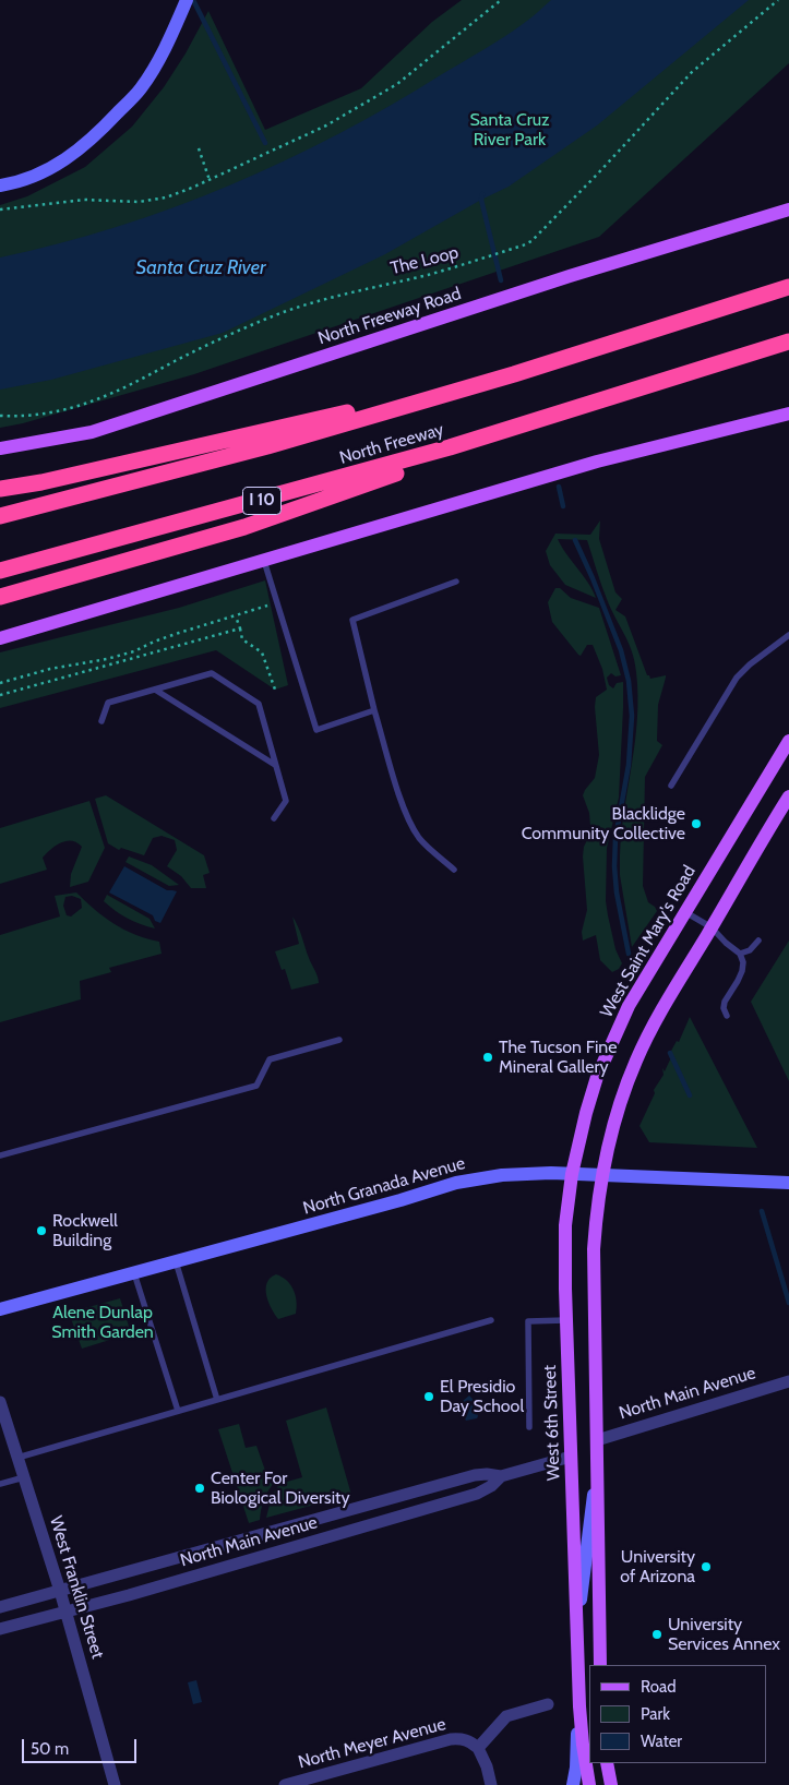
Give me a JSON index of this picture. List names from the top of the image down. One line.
{"streets":{"highway":["North Freeway","I 10"],"main road":["North Freeway Road","West Saint Mary's Road","North Granada Avenue","West 6th Street"],"street":["North Main Avenue","West Franklin Street","North Meyer Avenue"],"path":["The Loop"]},"crossings":[["West Saint Mary's Road","North Granada Avenue"],["West Saint Mary's Road","West 6th Street"],["North Granada Avenue","West 6th Street"],["North Main Avenue","West 6th Street"],["North Main Avenue","West Franklin Street"]],"water":["Santa Cruz River"],"parks":["Santa Cruz River Park","Alene Dunlap Smith Garden"],"places":["Blacklidge Community Collective","The Tucson Fine Mineral Gallery","Rockwell Building","El Presidio Day School","Center For Biological Diversity","University of Arizona","University Services Annex"],"legend":["Road","Park","Water"],"scale_bar":"50 m"}
